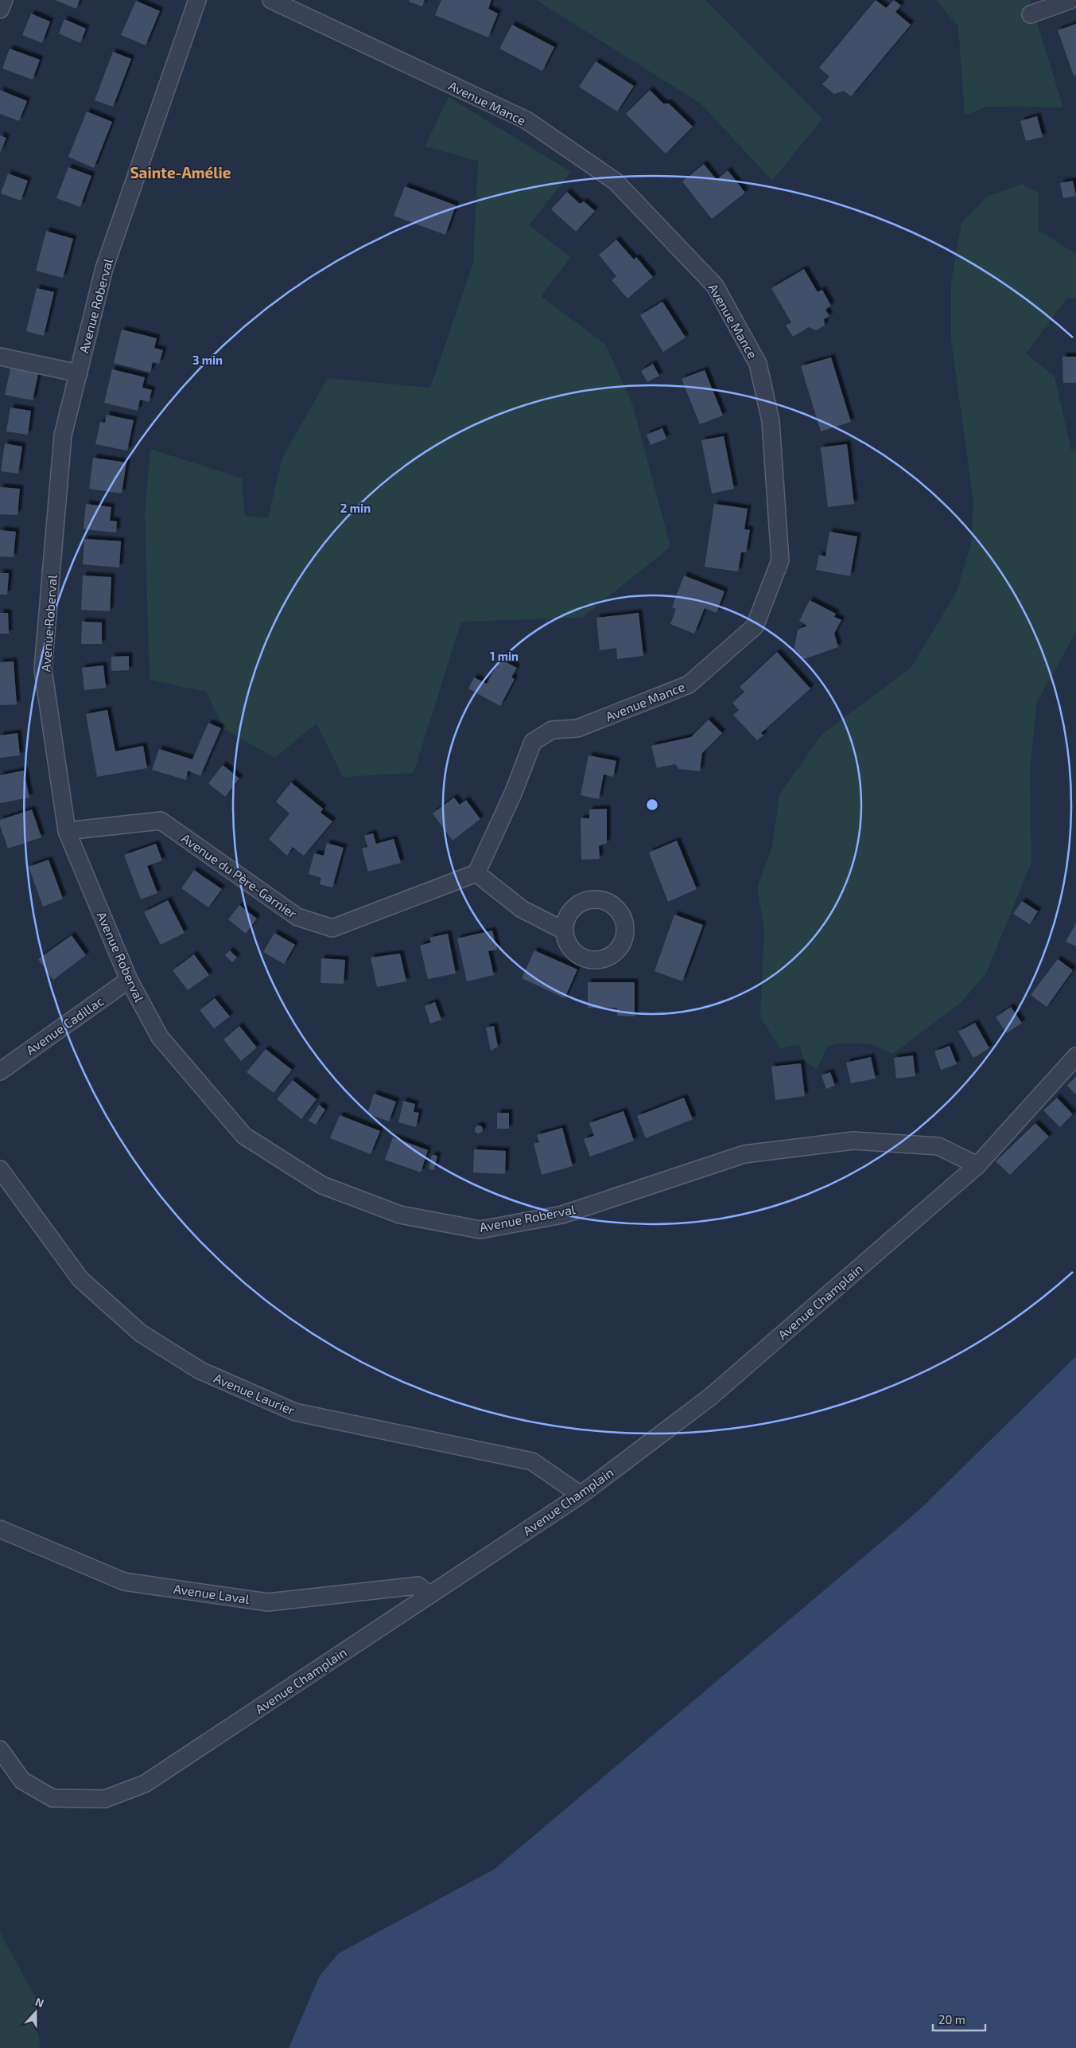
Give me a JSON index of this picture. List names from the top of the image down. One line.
{"streets":{"street":["Avenue Mance","Avenue Roberval","Avenue du Père-Garnier","Avenue Cadillac","Avenue Champlain","Avenue Laurier","Avenue Laval"]},"crossings":[["Avenue Mance","Avenue du Père-Garnier"],["Avenue Roberval","Avenue du Père-Garnier"],["Avenue Roberval","Avenue Cadillac"],["Avenue Roberval","Avenue Champlain"],["Avenue Champlain","Avenue Laurier"],["Avenue Champlain","Avenue Laval"]],"districts":["Sainte-Amélie"],"scale_bar":"20 m","north":"top","rings":["3 min","2 min","1 min"]}
